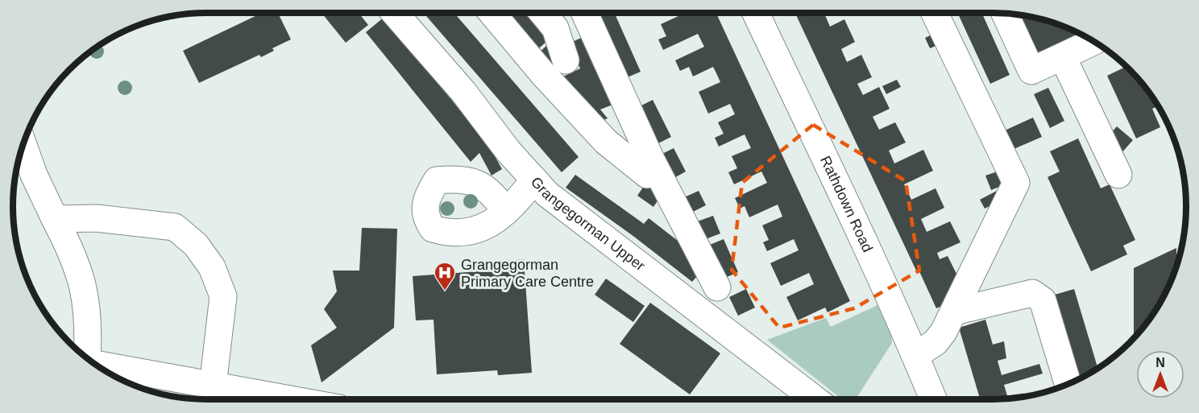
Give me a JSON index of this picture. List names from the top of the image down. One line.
{"streets":{"street":["Rathdown Road","Grangegorman Upper"]},"places":{"hospital":["Grangegorman Primary Care Centre"]},"north":"top"}
